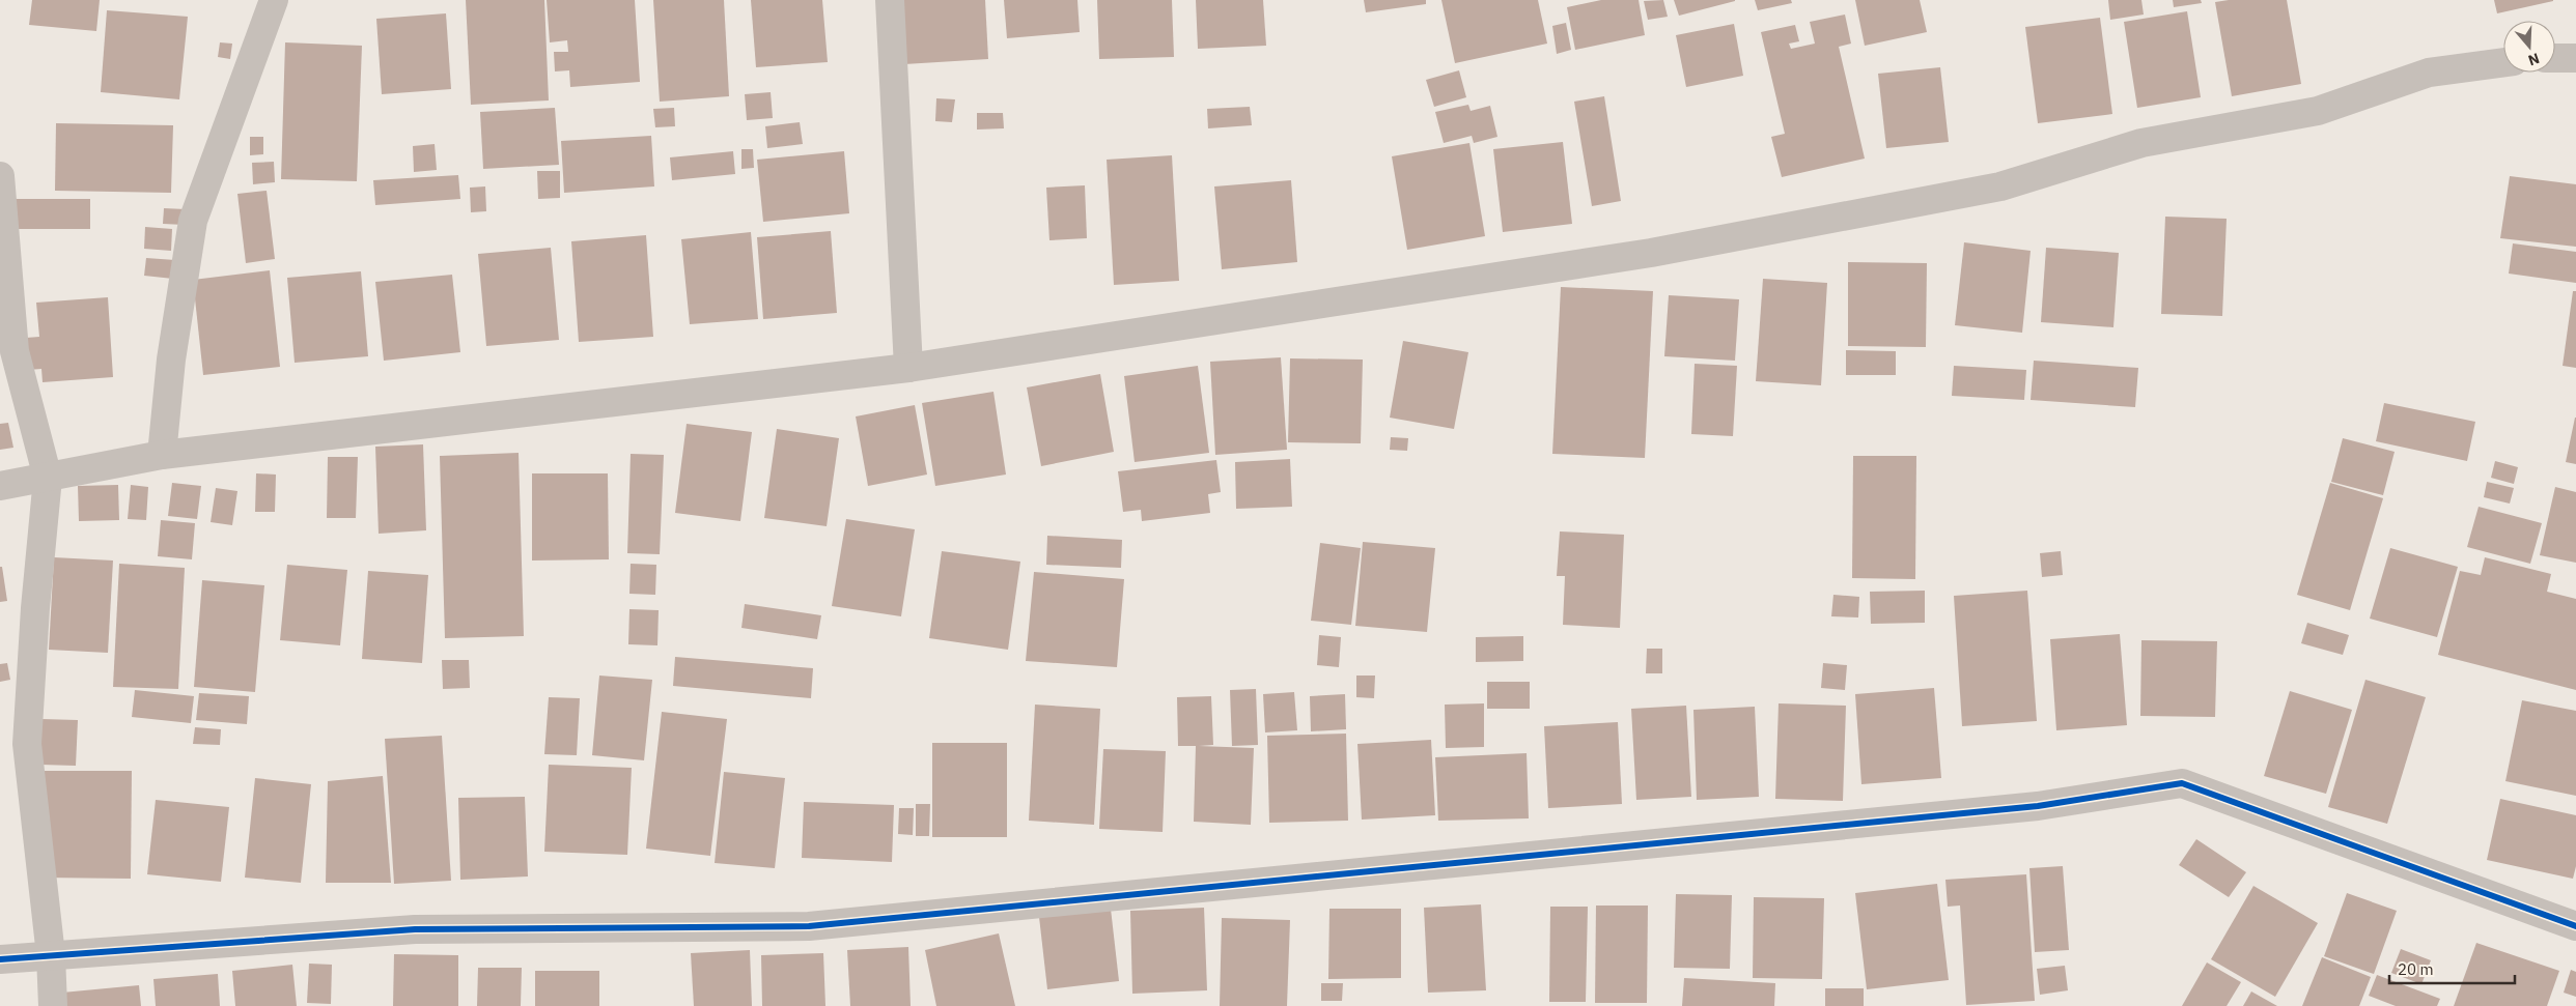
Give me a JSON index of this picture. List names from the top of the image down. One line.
{"scale_bar":"20 m","north":"bottom"}
